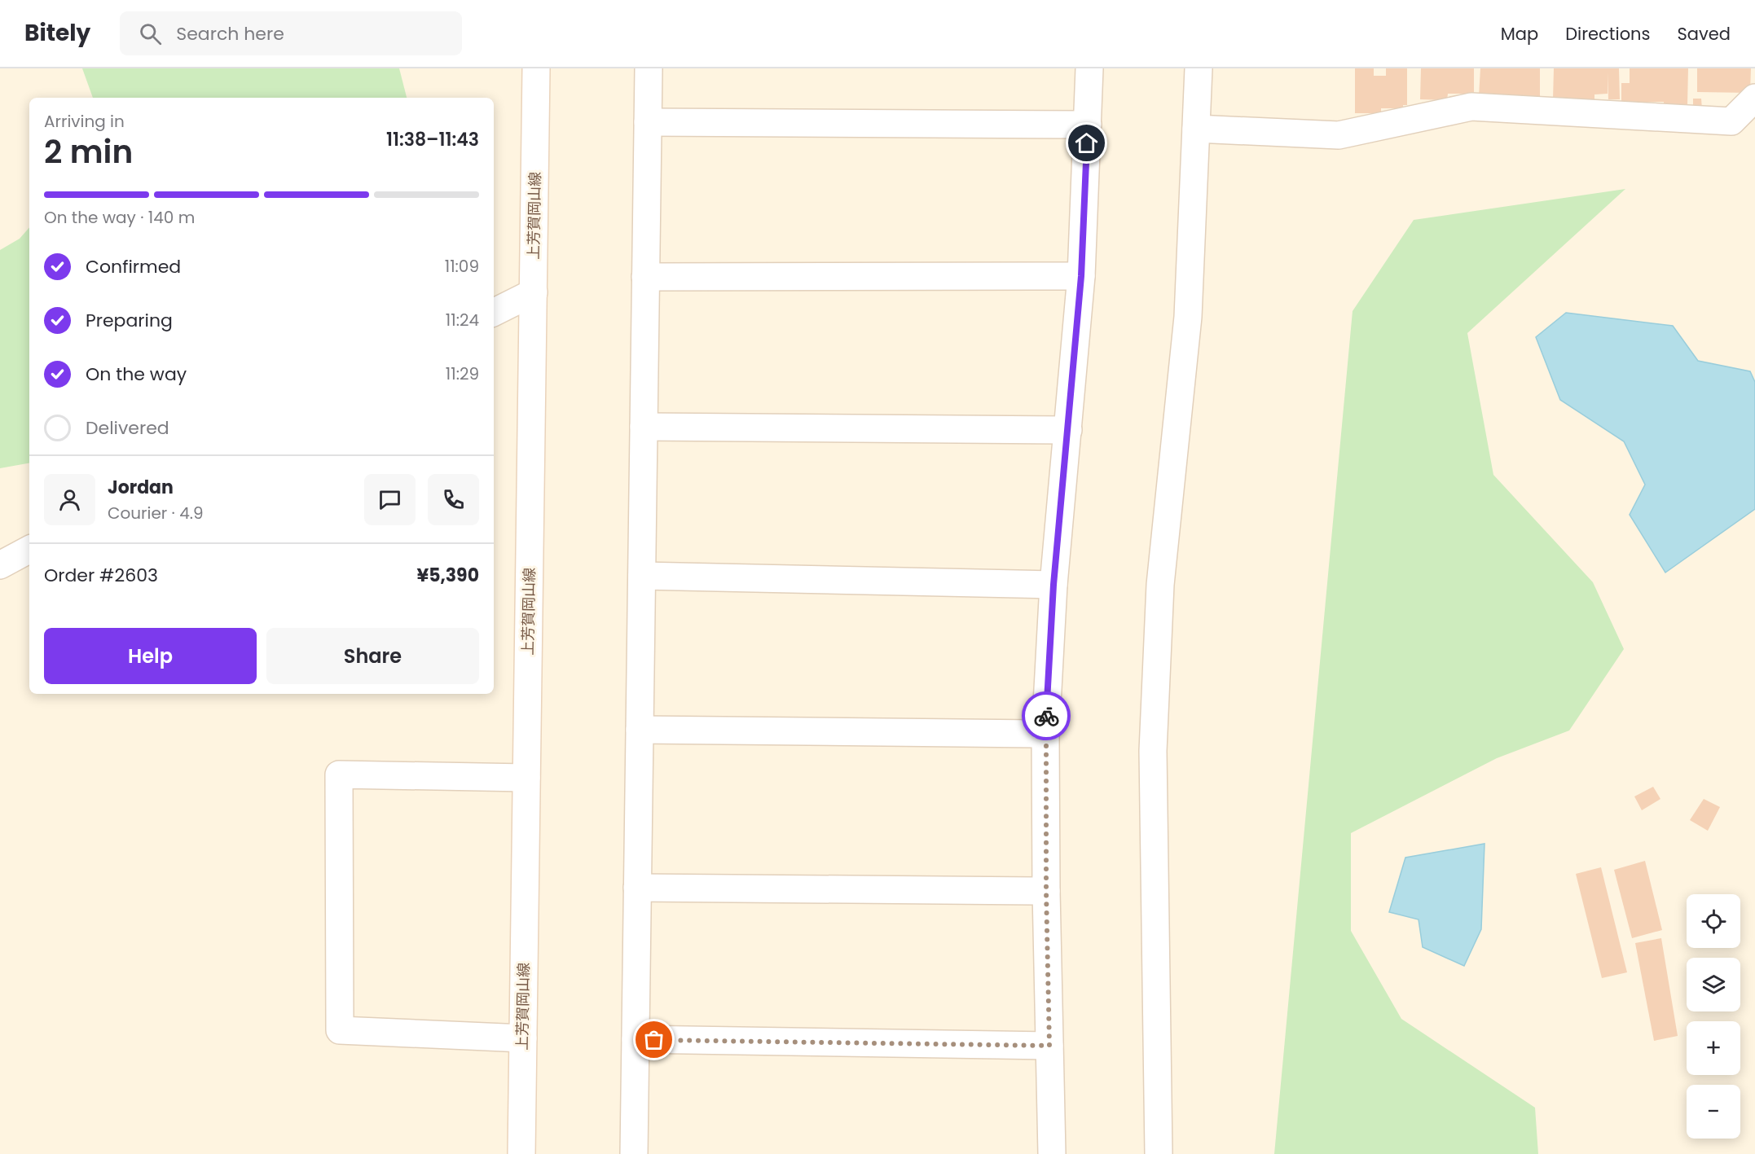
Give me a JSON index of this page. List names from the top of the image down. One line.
{"streets":{"street":["上芳賀岡山線"]},"page":{"header":"Bitely","search":"Search here","nav":["Map","Directions","Saved"],"heading":["2 min","Arriving in","11:38–11:43"],"panel":["Jordan","Courier · 4.9","Order #2603","¥5,390"],"bar":"On the way · 140 m","list":[["Confirmed","11:09"],["Preparing","11:24"],["On the way","11:29"],"Delivered"],"buttons":["Help","Share"],"map_buttons":["+","−"]}}
